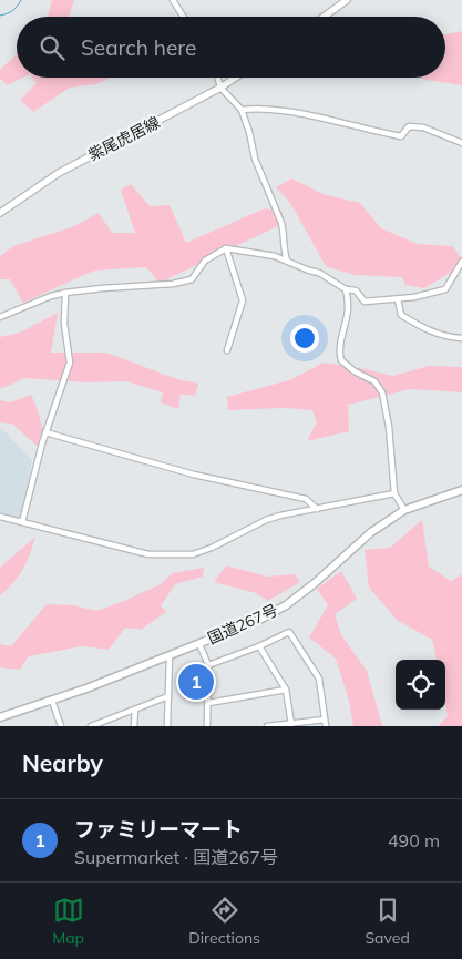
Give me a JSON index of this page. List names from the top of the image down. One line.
{"streets":{"highway":["国道267号"],"main road":["紫尾虎居線"]},"page":{"search":"Search here","pins":"1","heading":"Nearby","list":[{"mark":"1","name":"ファミリーマート","note":"Supermarket · 国道267号","value":"490 m"}],"nav":["Map","Directions","Saved"]}}
